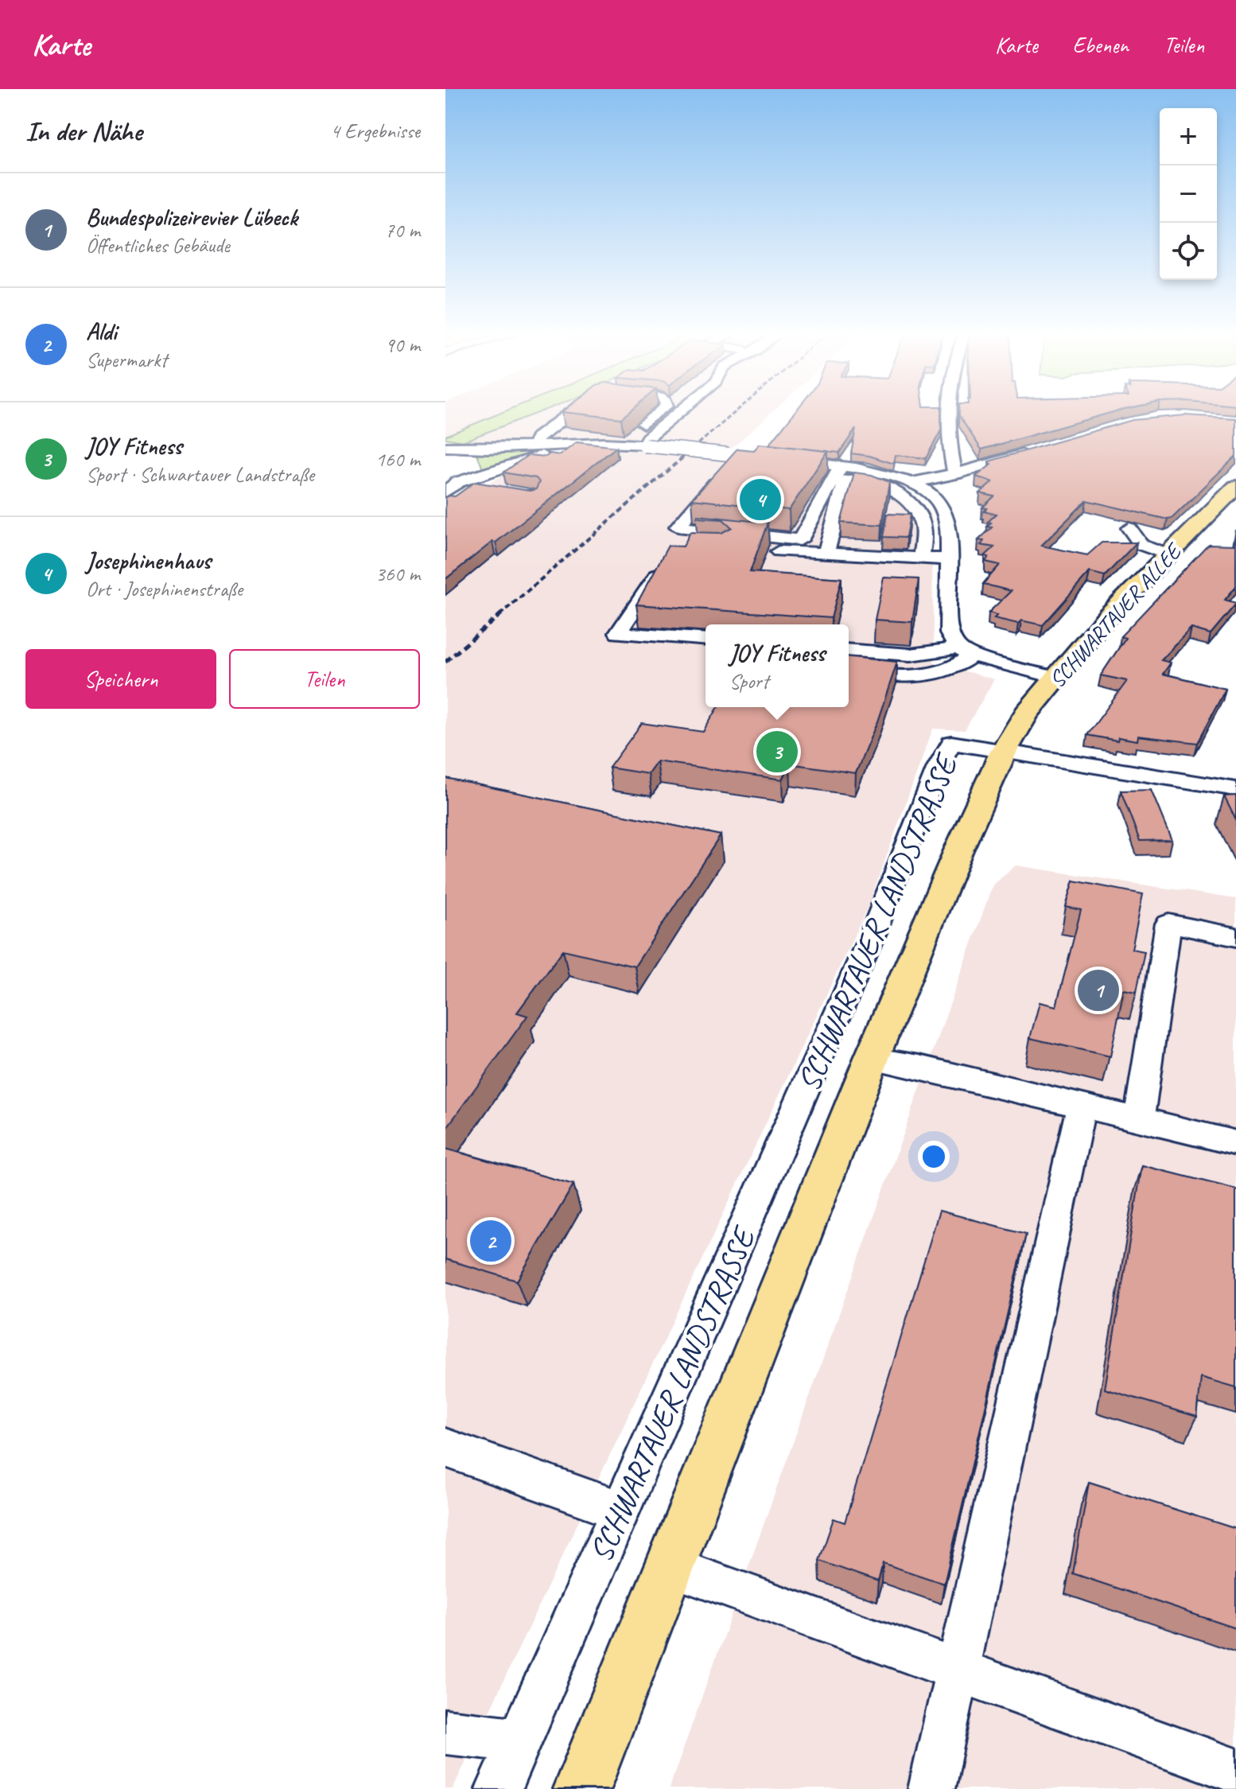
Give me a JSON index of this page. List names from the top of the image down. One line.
{"streets":{"main road":["SCHWARTAUER ALLEE","SCHWARTAUER LANDSTRASSE"]},"crossings":[["SCHWARTAUER ALLEE","SCHWARTAUER LANDSTRASSE"]],"page":{"header":"Karte","nav":["Karte","Ebenen","Teilen"],"heading":["In der Nähe","4 Ergebnisse"],"map_buttons":["+","−"],"list":[{"mark":"1","name":"Bundespolizeirevier Lübeck","note":"Öffentliches Gebäude","value":"70 m"},{"mark":"2","name":"Aldi","note":"Supermarkt","value":"90 m"},{"mark":"3","name":"JOY Fitness","note":"Sport · Schwartauer Landstraße","value":"160 m"},{"mark":"4","name":"Josephinenhaus","note":"Ort · Josephinenstraße","value":"360 m"}],"pins":["4","3","1","2"],"popup":["JOY Fitness","Sport"],"buttons":["Speichern","Teilen"]}}
